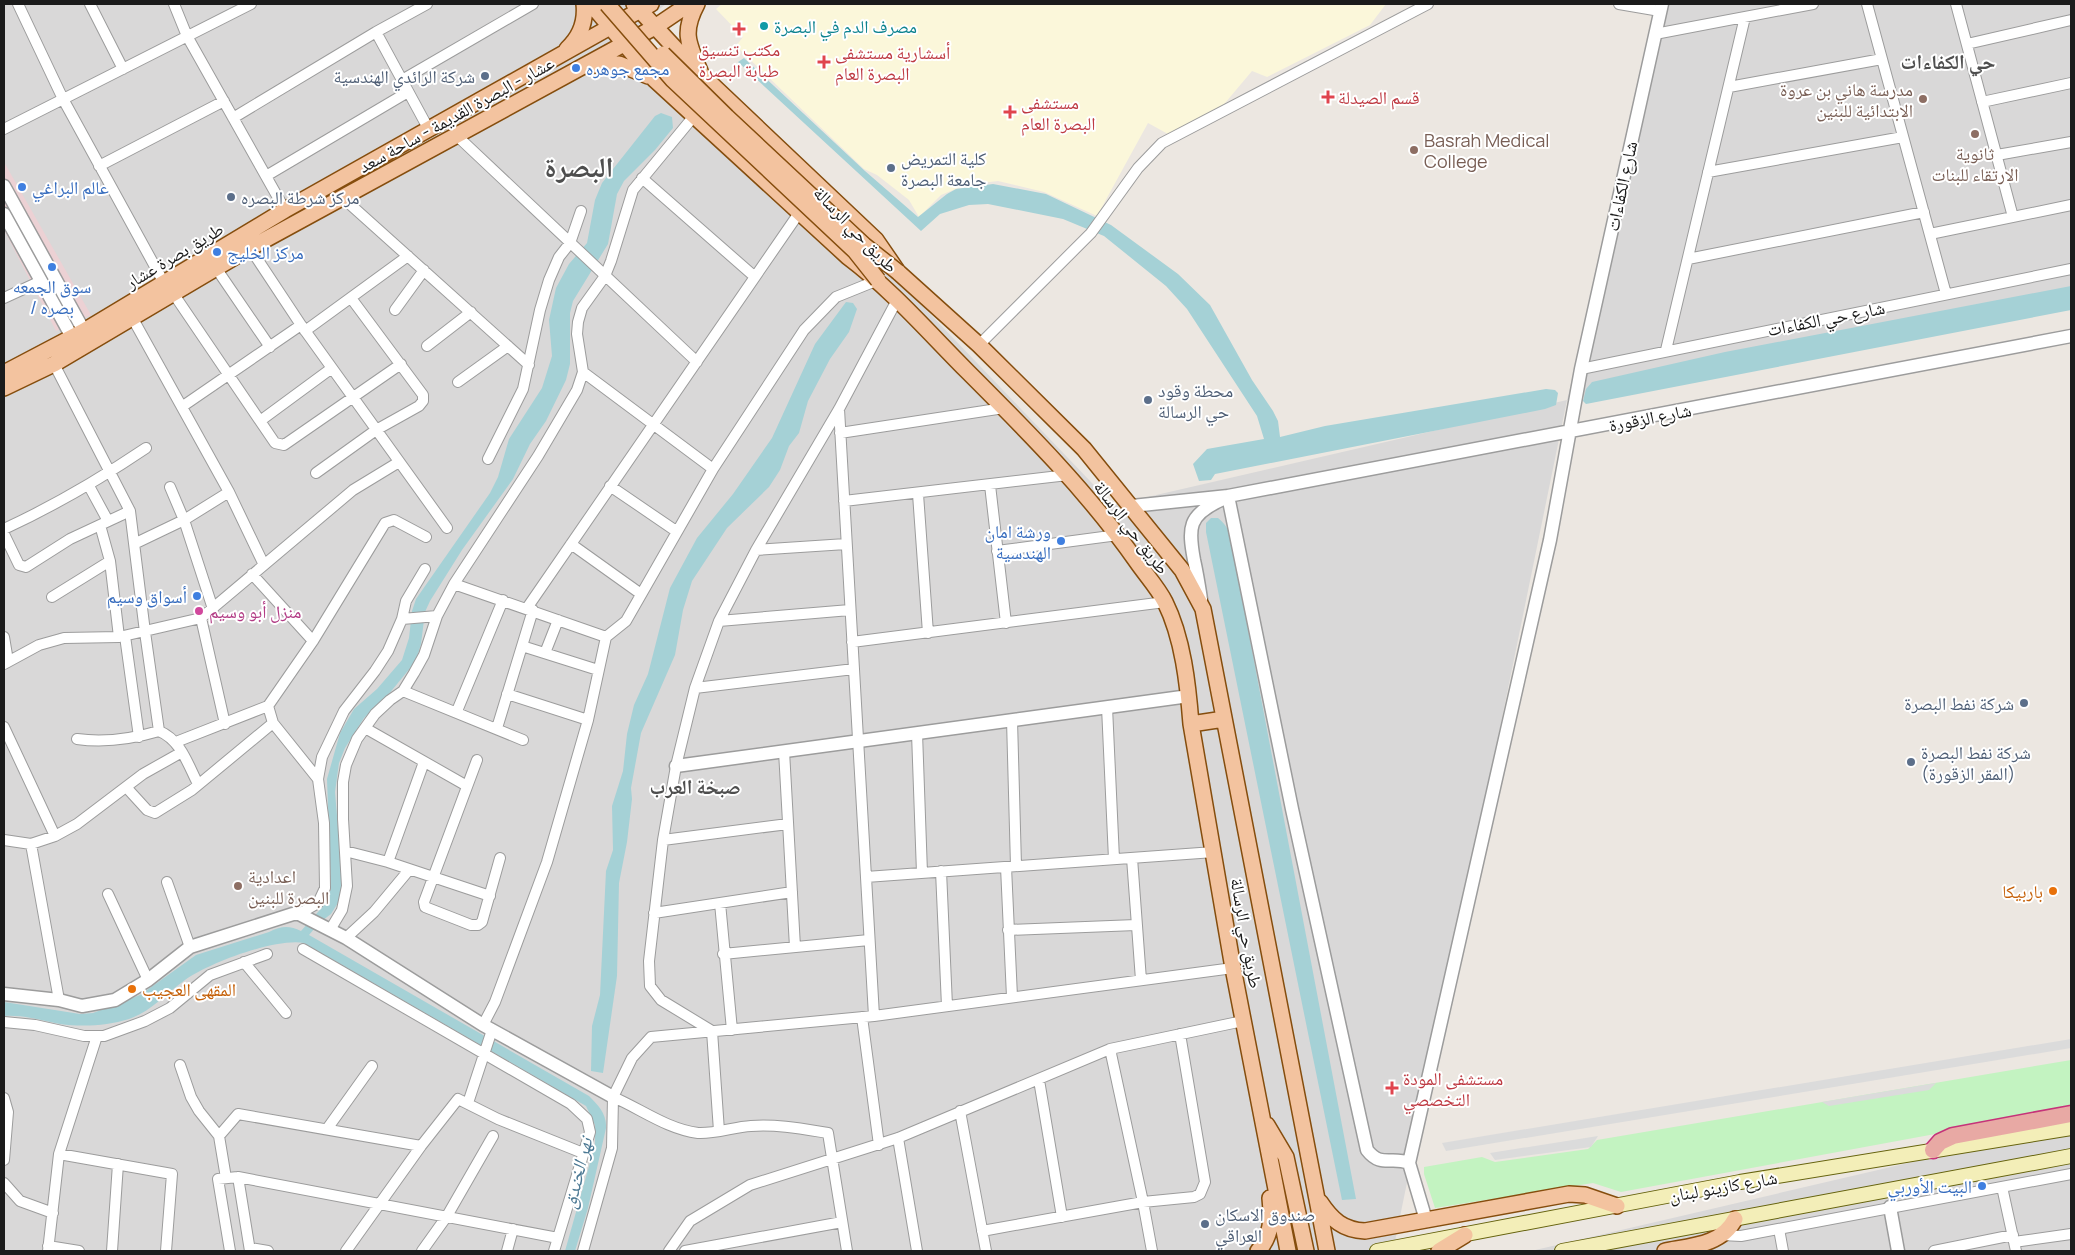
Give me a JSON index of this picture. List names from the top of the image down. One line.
{"streets":{"main road":["عشار - البصرة القديمة - ساحة سعد","طريق حي الرسالة","طريق بصرة عشار","شارع كازينو لبنان"],"street":["شارع الكفاءات","شارع حي الكفاءات","شارع الزقورة"]},"crossings":[["عشار - البصرة القديمة - ساحة سعد","طريق حي الرسالة"],["عشار - البصرة القديمة - ساحة سعد","طريق بصرة عشار"],["شارع الكفاءات","شارع حي الكفاءات"],["شارع الكفاءات","شارع الزقورة"],["طريق حي الرسالة","طريق بصرة عشار"],["طريق حي الرسالة","شارع الزقورة"]],"districts":["حي الكفاءات","البصرة","صبخة العرب"],"water":["نهر الخندق"],"places":{"other":["مصرف الدم في البصرة","مجمع جوهره","شركة الرائدي الهندسية","مدرسة هاني بن عروة الابتدائية للبنين","ثانوية الارتقاء للبنات","Basrah Medical College","كلية التمريض جامعة البصرة","عالم البراغي","مركز شرطة البصره","مركز الخليج","سوق الجمعه / بصره","محطة وقود حي الرسالة","ورشة امان الهندسية","أسواق وسيم","منزل أبو وسيم","شركة نفط البصرة","شركة نفط البصرة (المقر الزقورة)","اعدادية البصرة للبنين","باربيكا","المقهى العجيب","البيت الأوربي","صندوق الاسكان العراقي"],"health":["مكتب تنسيق طبابة البصرة","أسشارية مستشفى البصرة العام","قسم الصيدلة","مستشفى البصرة العام","مستشفى المودة التخصصي"]}}
